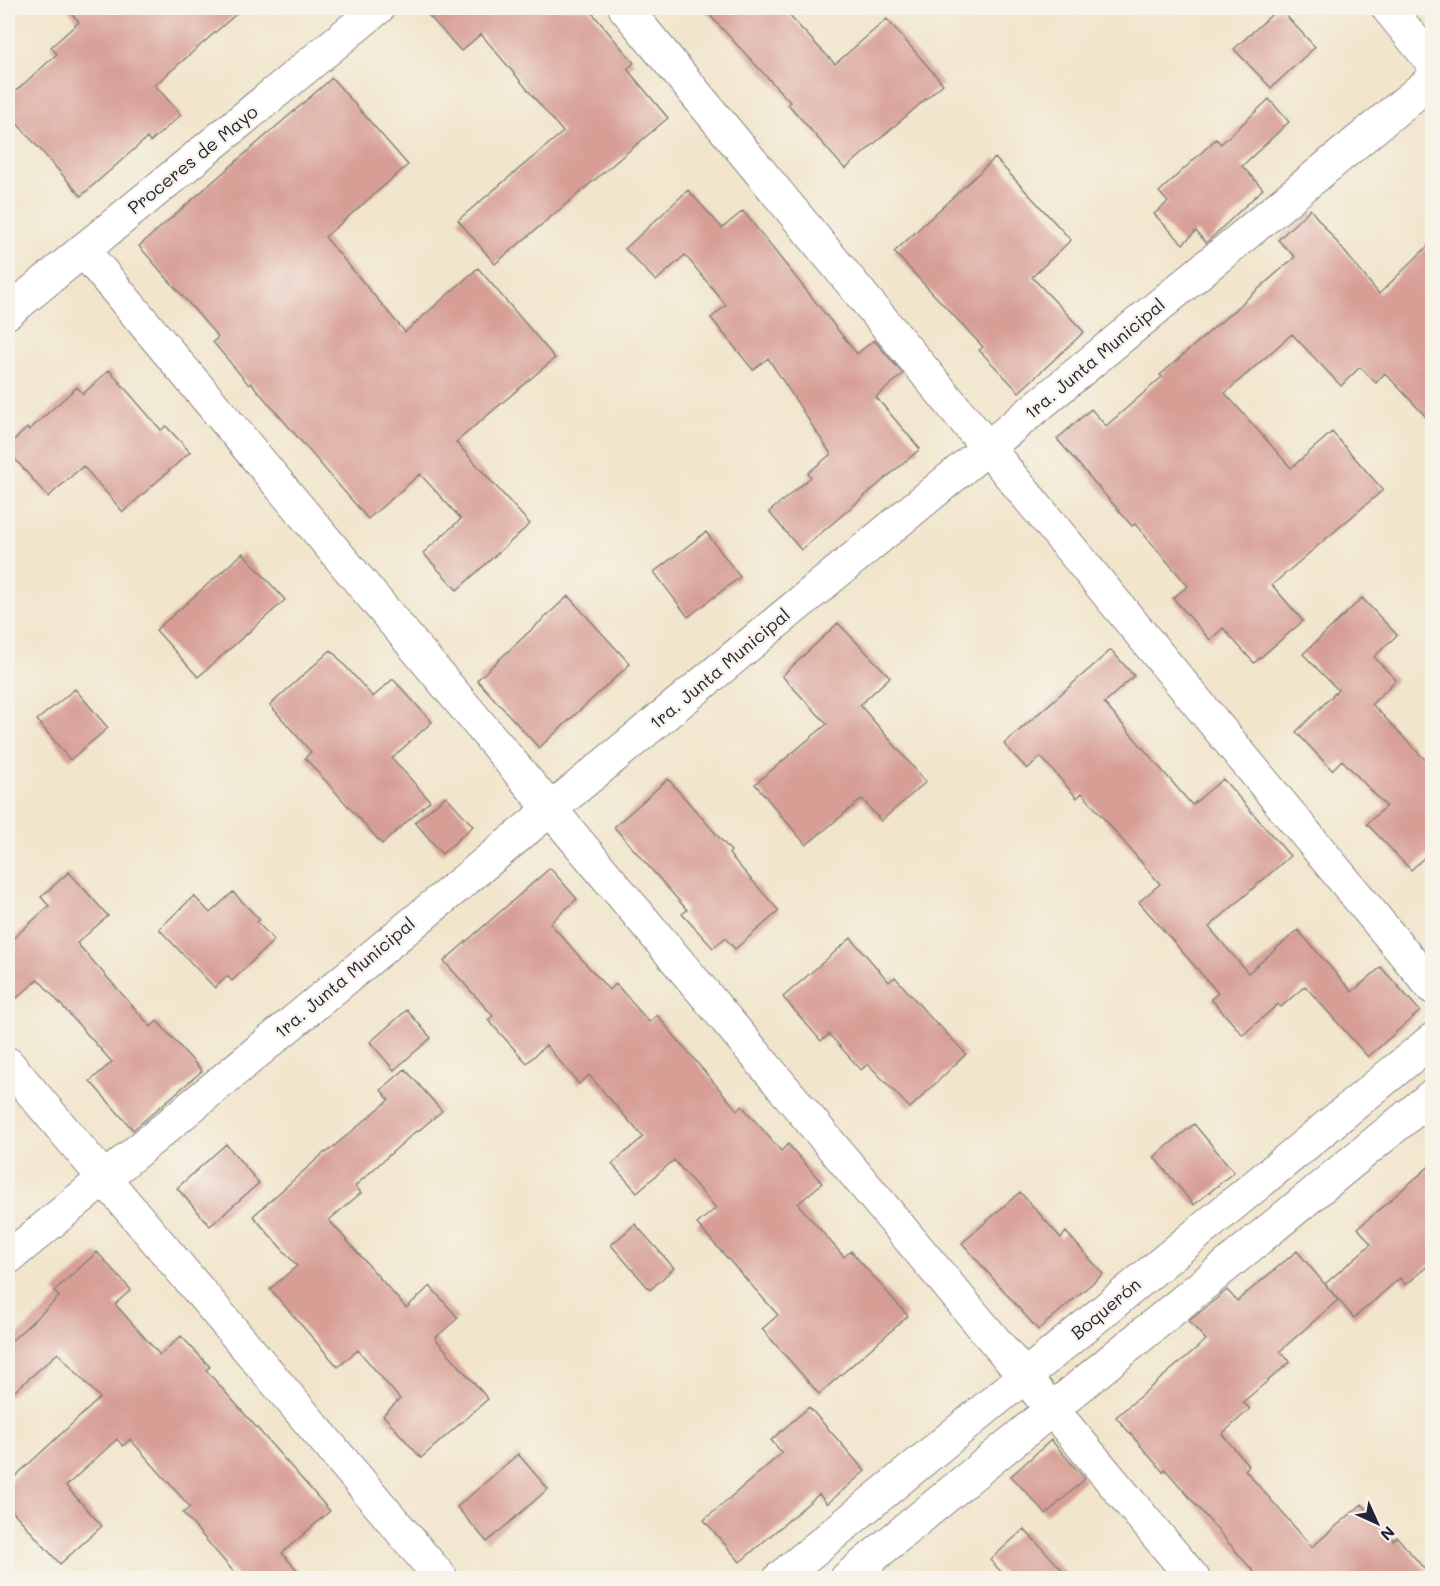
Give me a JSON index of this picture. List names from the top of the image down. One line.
{"streets":{"street":["Proceres de Mayo","1ra. Junta Municipal","Boquerón"]},"north":"bottom right"}
